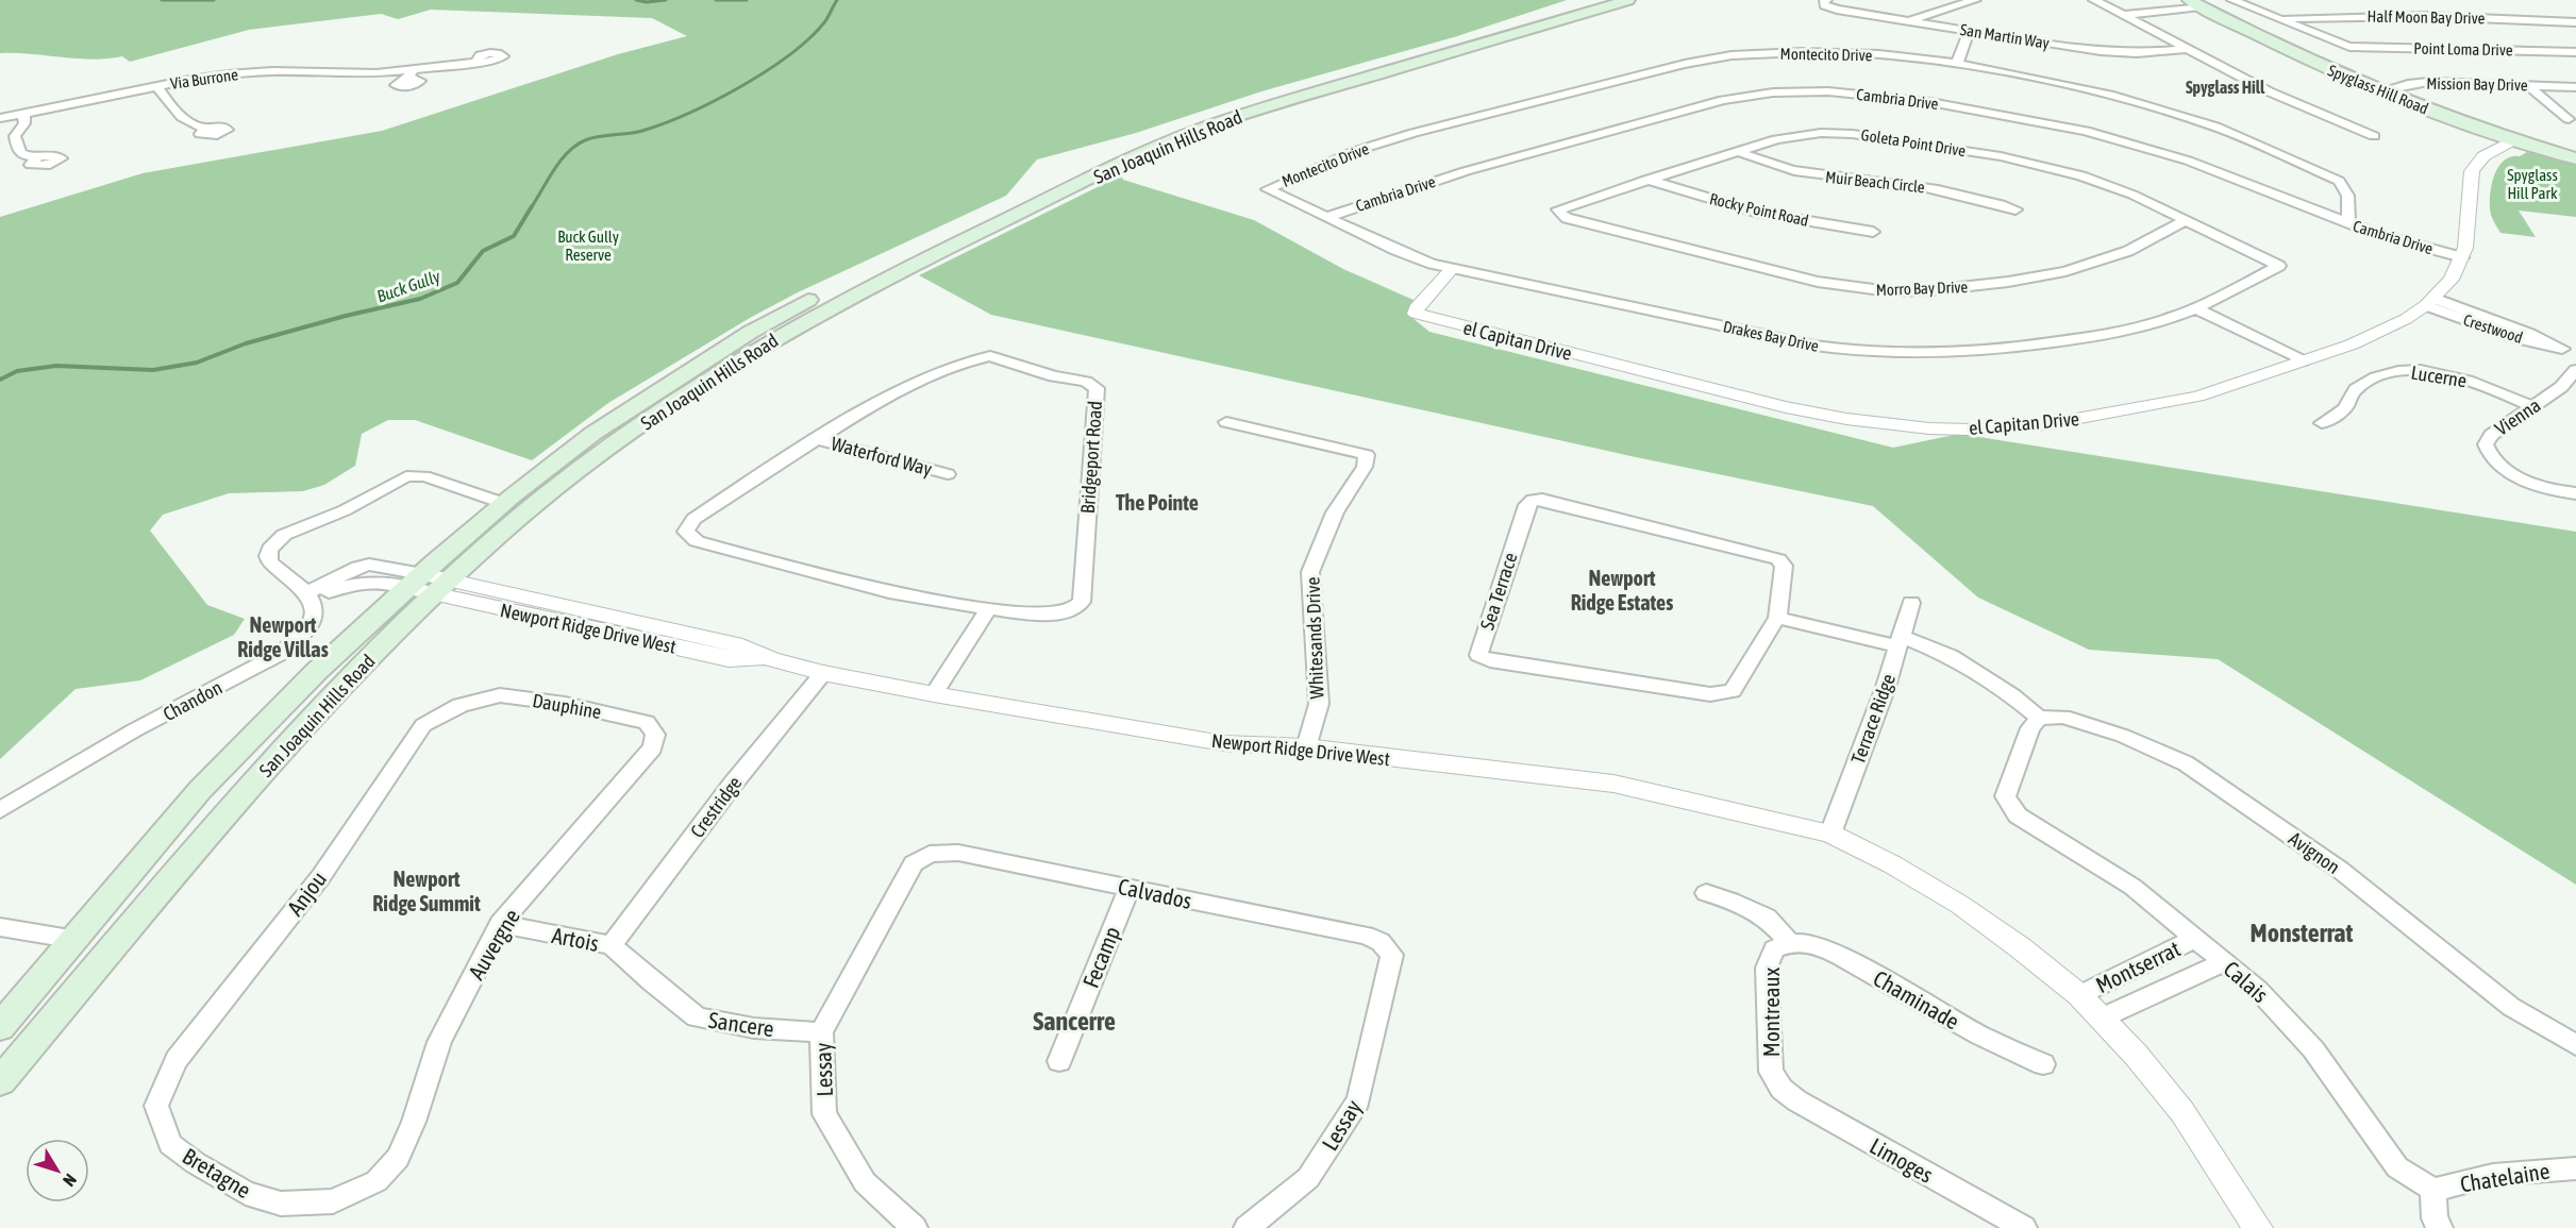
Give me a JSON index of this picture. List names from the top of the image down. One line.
{"streets":{"main road":["Spyglass Hill Road","San Joaquin Hills Road"],"street":["Half Moon Bay Drive","San Martin Way","Point Loma Drive","Montecito Drive","Via Burrone","Mission Bay Drive","Cambria Drive","Goleta Point Drive","Muir Beach Circle","Rocky Point Road","Morro Bay Drive","Crestwood","Drakes Bay Drive","el Capitan Drive","Lucerne","Vienna","Waterford Way","Bridgeport Road","Sea Terrace","Newport Ridge Drive West","Whitesands Drive","Chandon","Dauphine","Terrace Ridge","Crestridge","Avignon","Anjou","Calvados","Artois","Auvergne","Fecamp","Montserrat","Calais","Chaminade","Montreaux","Sancere","Lessay","Limoges","Bretagne","Chatelaine"]},"crossings":[["Half Moon Bay Drive","Point Loma Drive"],["Montecito Drive","Cambria Drive"],["Montecito Drive","Drakes Bay Drive"],["Mission Bay Drive","Spyglass Hill Road"],["Spyglass Hill Road","el Capitan Drive"],["Cambria Drive","Drakes Bay Drive"],["Cambria Drive","el Capitan Drive"],["Goleta Point Drive","Muir Beach Circle"],["Goleta Point Drive","Rocky Point Road"],["Goleta Point Drive","Morro Bay Drive"],["Goleta Point Drive","Drakes Bay Drive"],["San Joaquin Hills Road","Newport Ridge Drive West"],["Crestwood","el Capitan Drive"],["Drakes Bay Drive","el Capitan Drive"],["Lucerne","Vienna"],["Waterford Way","Bridgeport Road"],["Newport Ridge Drive West","Whitesands Drive"],["Newport Ridge Drive West","Terrace Ridge"],["Newport Ridge Drive West","Crestridge"],["Newport Ridge Drive West","Montserrat"],["Dauphine","Anjou"],["Dauphine","Auvergne"],["Crestridge","Artois"],["Crestridge","Sancere"],["Avignon","Calais"],["Anjou","Bretagne"],["Calvados","Fecamp"],["Calvados","Lessay"],["Artois","Auvergne"],["Artois","Sancere"],["Auvergne","Bretagne"],["Montserrat","Calais"],["Calais","Chatelaine"],["Chaminade","Montreaux"],["Montreaux","Limoges"],["Sancere","Lessay"]],"districts":["Spyglass Hill","The Pointe","Newport Ridge Estates","Newport Ridge Villas","Newport Ridge Summit","Monsterrat","Sancerre"],"water":["Buck Gully"],"parks":["Spyglass Hill Park","Buck Gully Reserve"],"north":"bottom right"}
